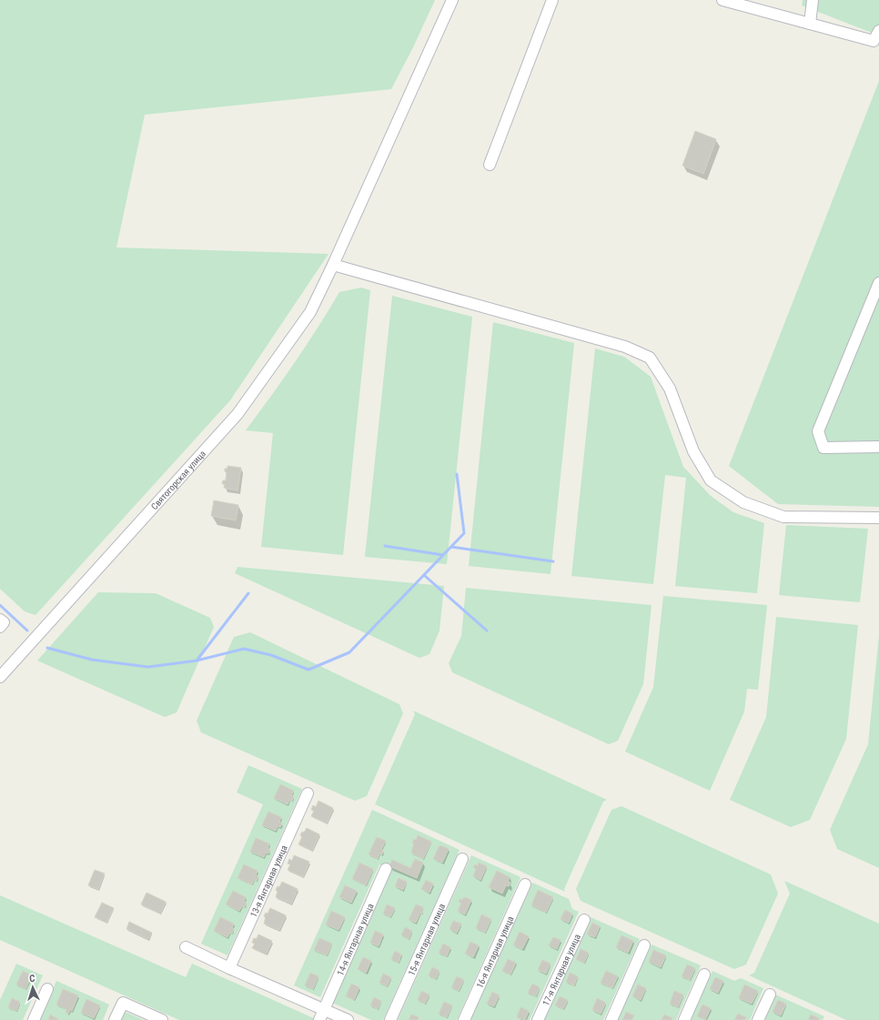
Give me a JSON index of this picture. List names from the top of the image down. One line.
{"streets":{"street":["Святогорская улица","13-я Янтарная улица","14-я Янтарная улица","15-я Янтарная улица","16-я Янтарная улица","17-я Янтарная улица"]},"north":"top"}
